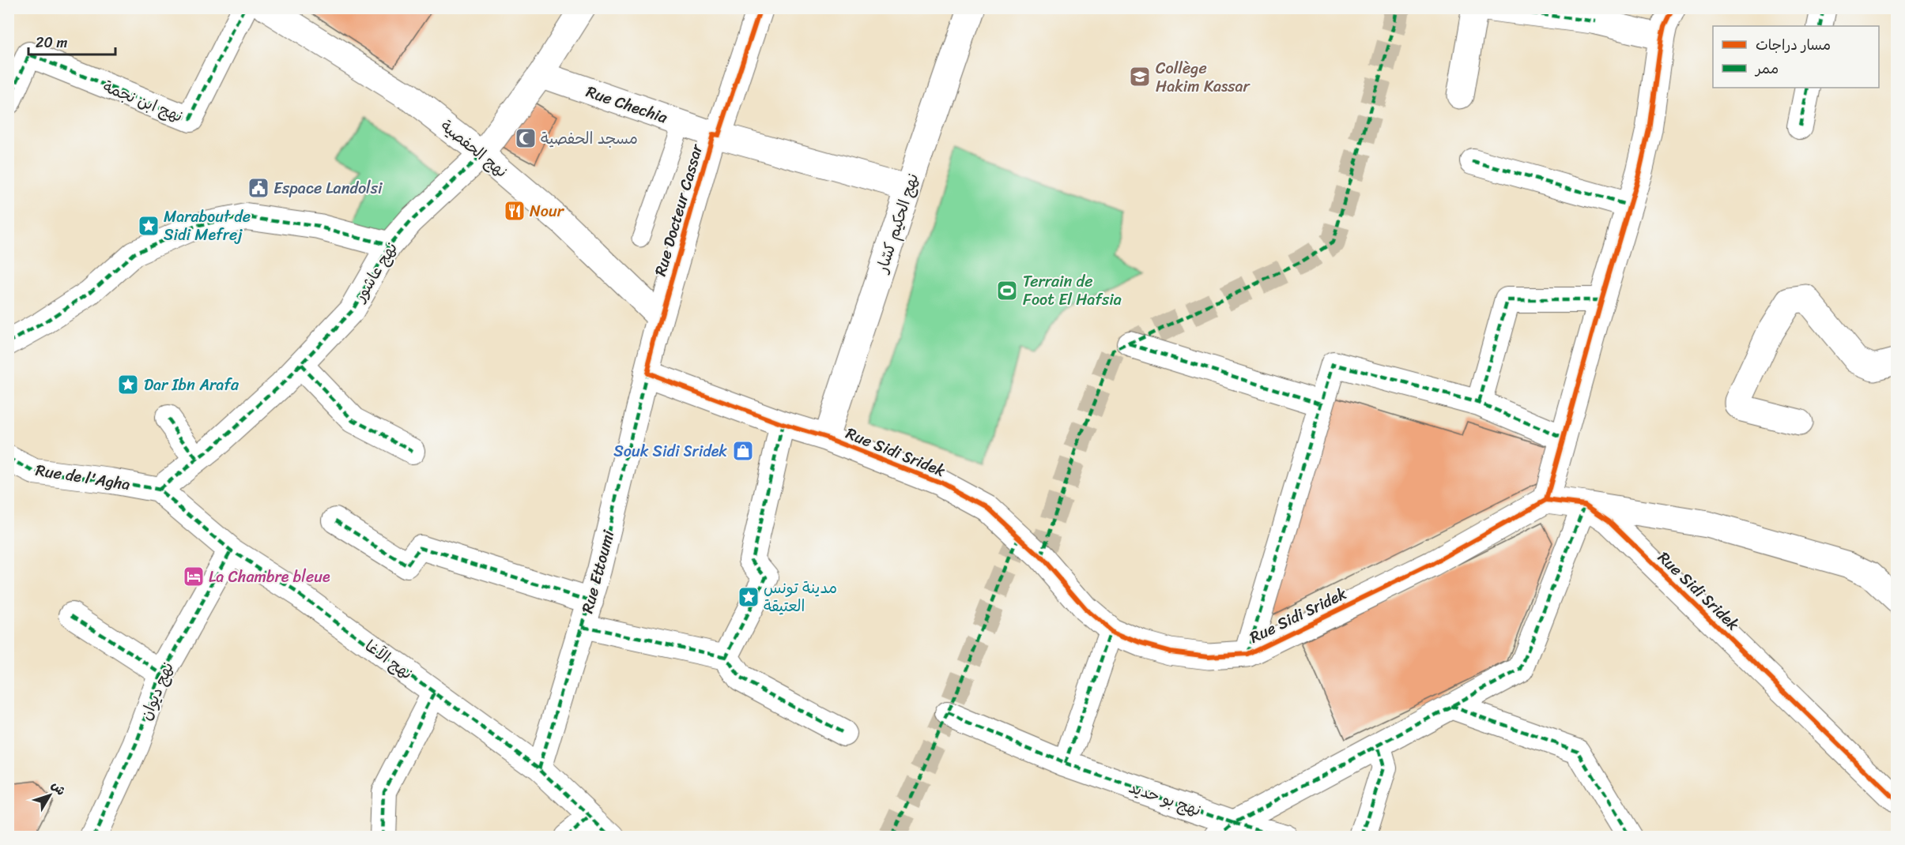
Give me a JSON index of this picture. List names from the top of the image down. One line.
{"streets":{"street":["نهج ابن نجمة","Rue Chechia","نهج الحفصية","Rue Docteur Cassar","نهج الحكيم كسّار","نهج عاشور","Rue Sidi Sridek","Rue de l'Agha","Rue Ettoumi","نهج الآغا","نهج ديوان","نهج بو حديد"]},"crossings":[["Rue Chechia","Rue Docteur Cassar"],["Rue Chechia","نهج الحكيم كسّار"],["Rue Chechia","نهج عاشور"],["نهج الحفصية","Rue Docteur Cassar"],["نهج الحفصية","نهج عاشور"],["Rue Docteur Cassar","Rue Sidi Sridek"],["Rue Docteur Cassar","Rue Ettoumi"],["نهج الحكيم كسّار","Rue Sidi Sridek"],["نهج عاشور","Rue de l'Agha"],["نهج عاشور","نهج الآغا"],["Rue Sidi Sridek","Rue Ettoumi"],["Rue de l'Agha","نهج الآغا"],["Rue Ettoumi","نهج الآغا"],["نهج الآغا","نهج ديوان"]],"places":{"school or university":["Collège Hakim Kassar"],"mosque":["مسجد الحفصية"],"public building":["Espace Landolsi"],"restaurant":["Nour"],"place":["Marabout de Sidi Mefrej","Dar Ibn Arafa","مدينة تونس العتيقة"],"sports":["Terrain de Foot El Hafsia"],"shop":["Souk Sidi Sridek"],"hotel":["La Chambre bleue"]},"legend":["مسار دراجات","ممر"],"scale_bar":"20 m","north":"top right"}
